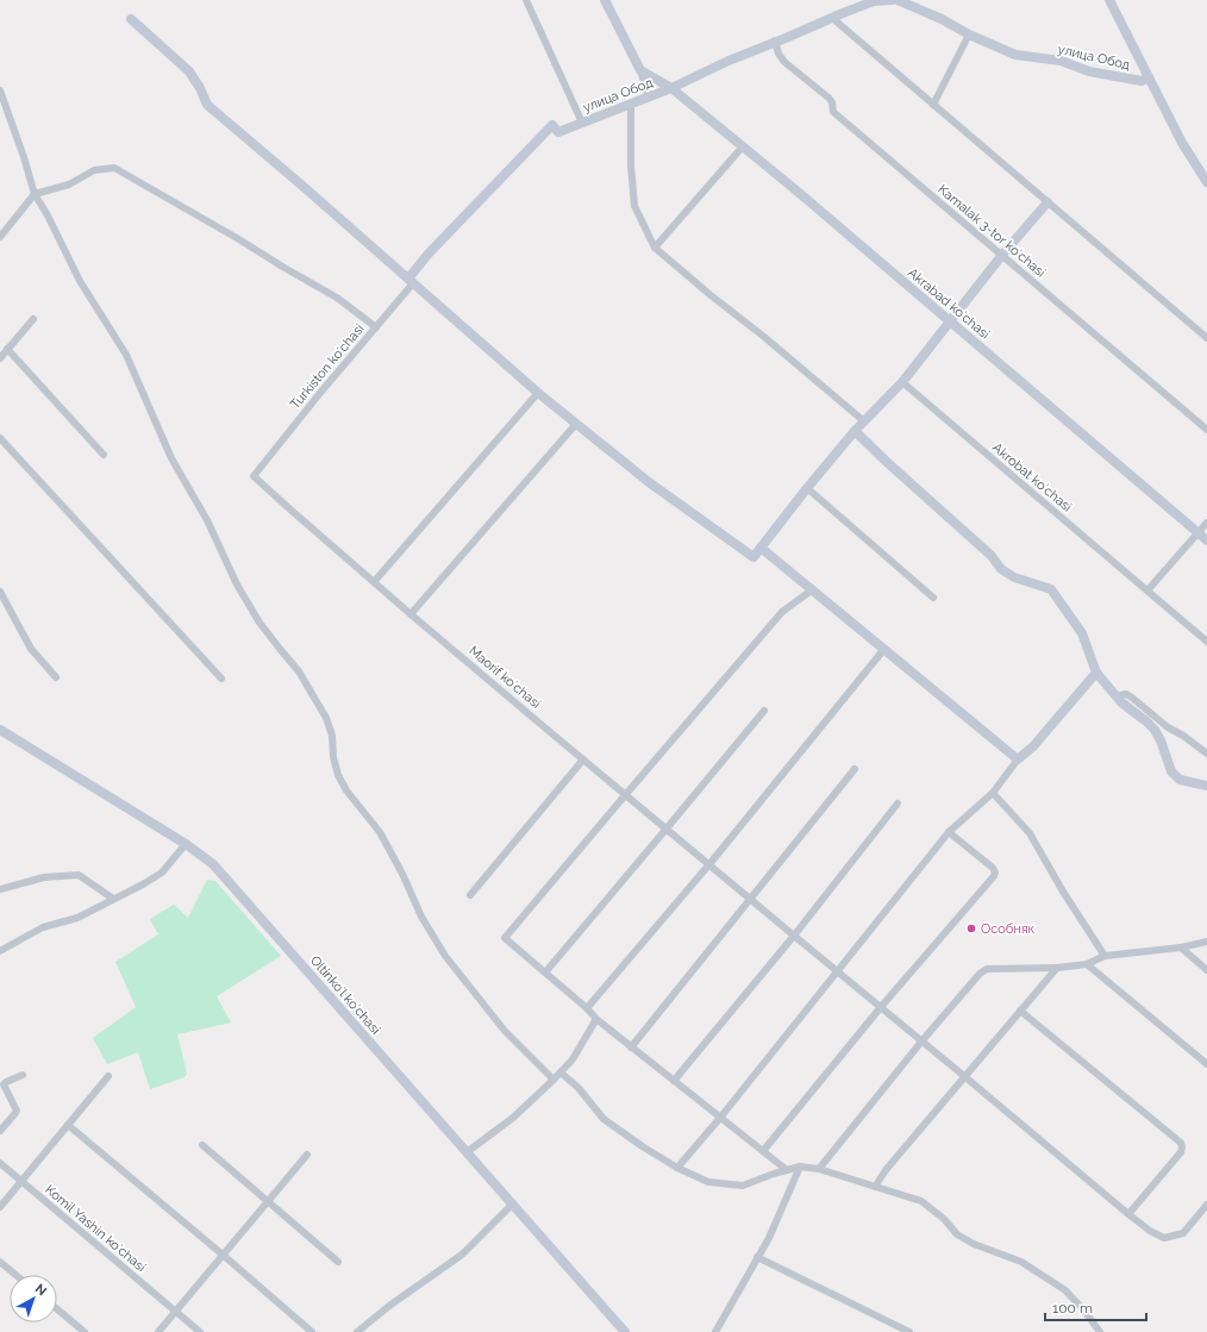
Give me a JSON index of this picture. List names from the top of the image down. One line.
{"streets":{"street":["улица Обод","Kamalak 3-tor koʻchasi","Akrabad koʻchasi","Turkiston koʻchasi","Akrobat koʻchasi","Maorif koʻchasi","Oltinkoʻl koʻchasi","Komil Yashin koʻchasi"]},"crossings":[["улица Обод","Kamalak 3-tor koʻchasi"],["улица Обод","Akrabad koʻchasi"],["Turkiston koʻchasi","Maorif koʻchasi"]],"places":["Особняк"],"scale_bar":"100 m","north":"top right"}
